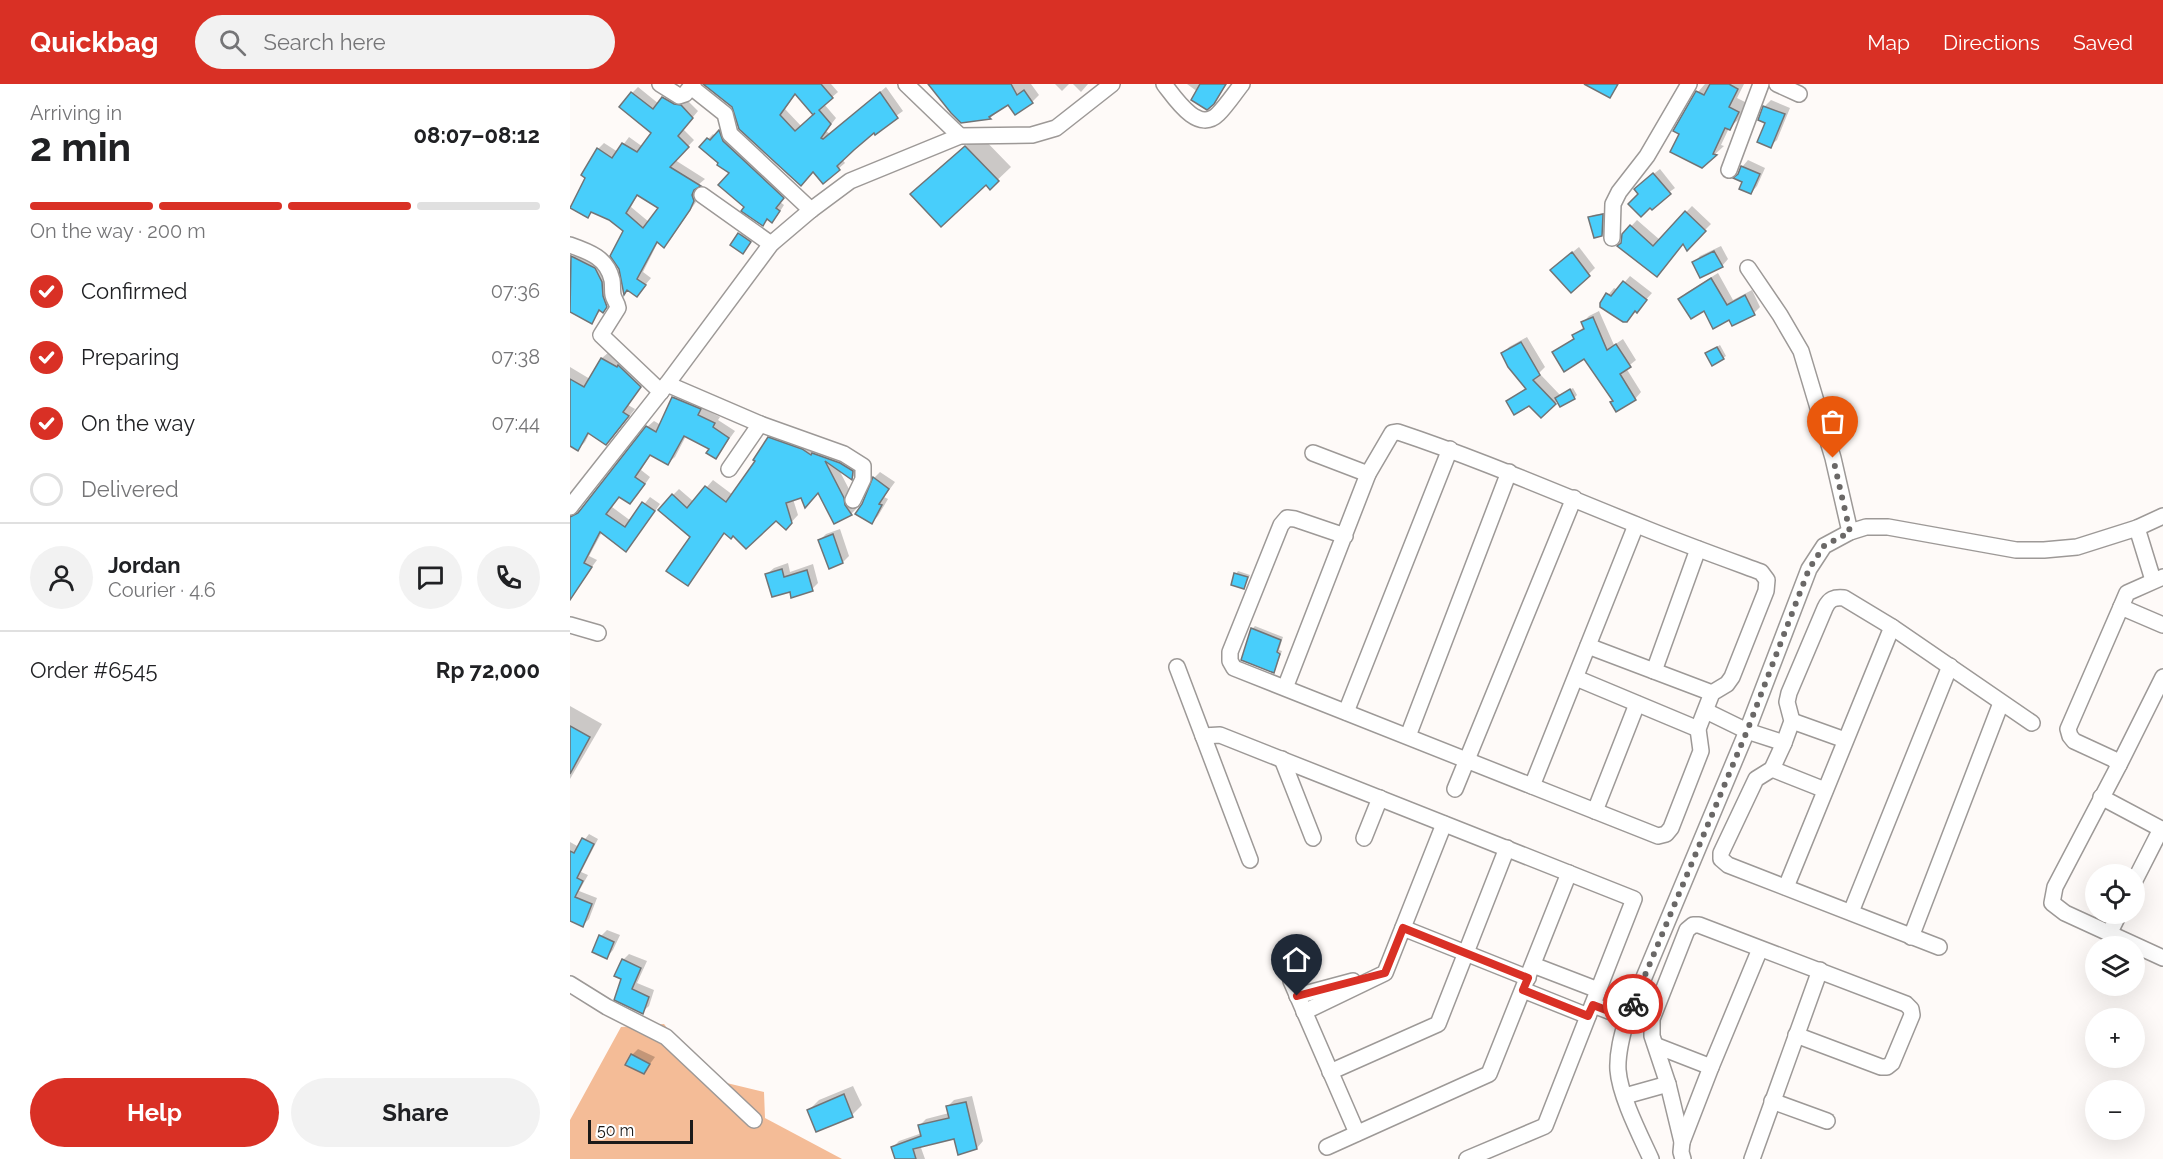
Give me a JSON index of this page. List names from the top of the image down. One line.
{"scale_bar":"50 m","page":{"header":"Quickbag","search":"Search here","nav":["Map","Directions","Saved"],"heading":["2 min","Arriving in","08:07–08:12"],"panel":["Jordan","Courier · 4.6","Order #6545","Rp 72,000"],"bar":"On the way · 200 m","list":[["Confirmed","07:36"],["Preparing","07:38"],["On the way","07:44"],"Delivered"],"map_buttons":["+","−"],"buttons":["Help","Share"],"scale":"50 m"}}
